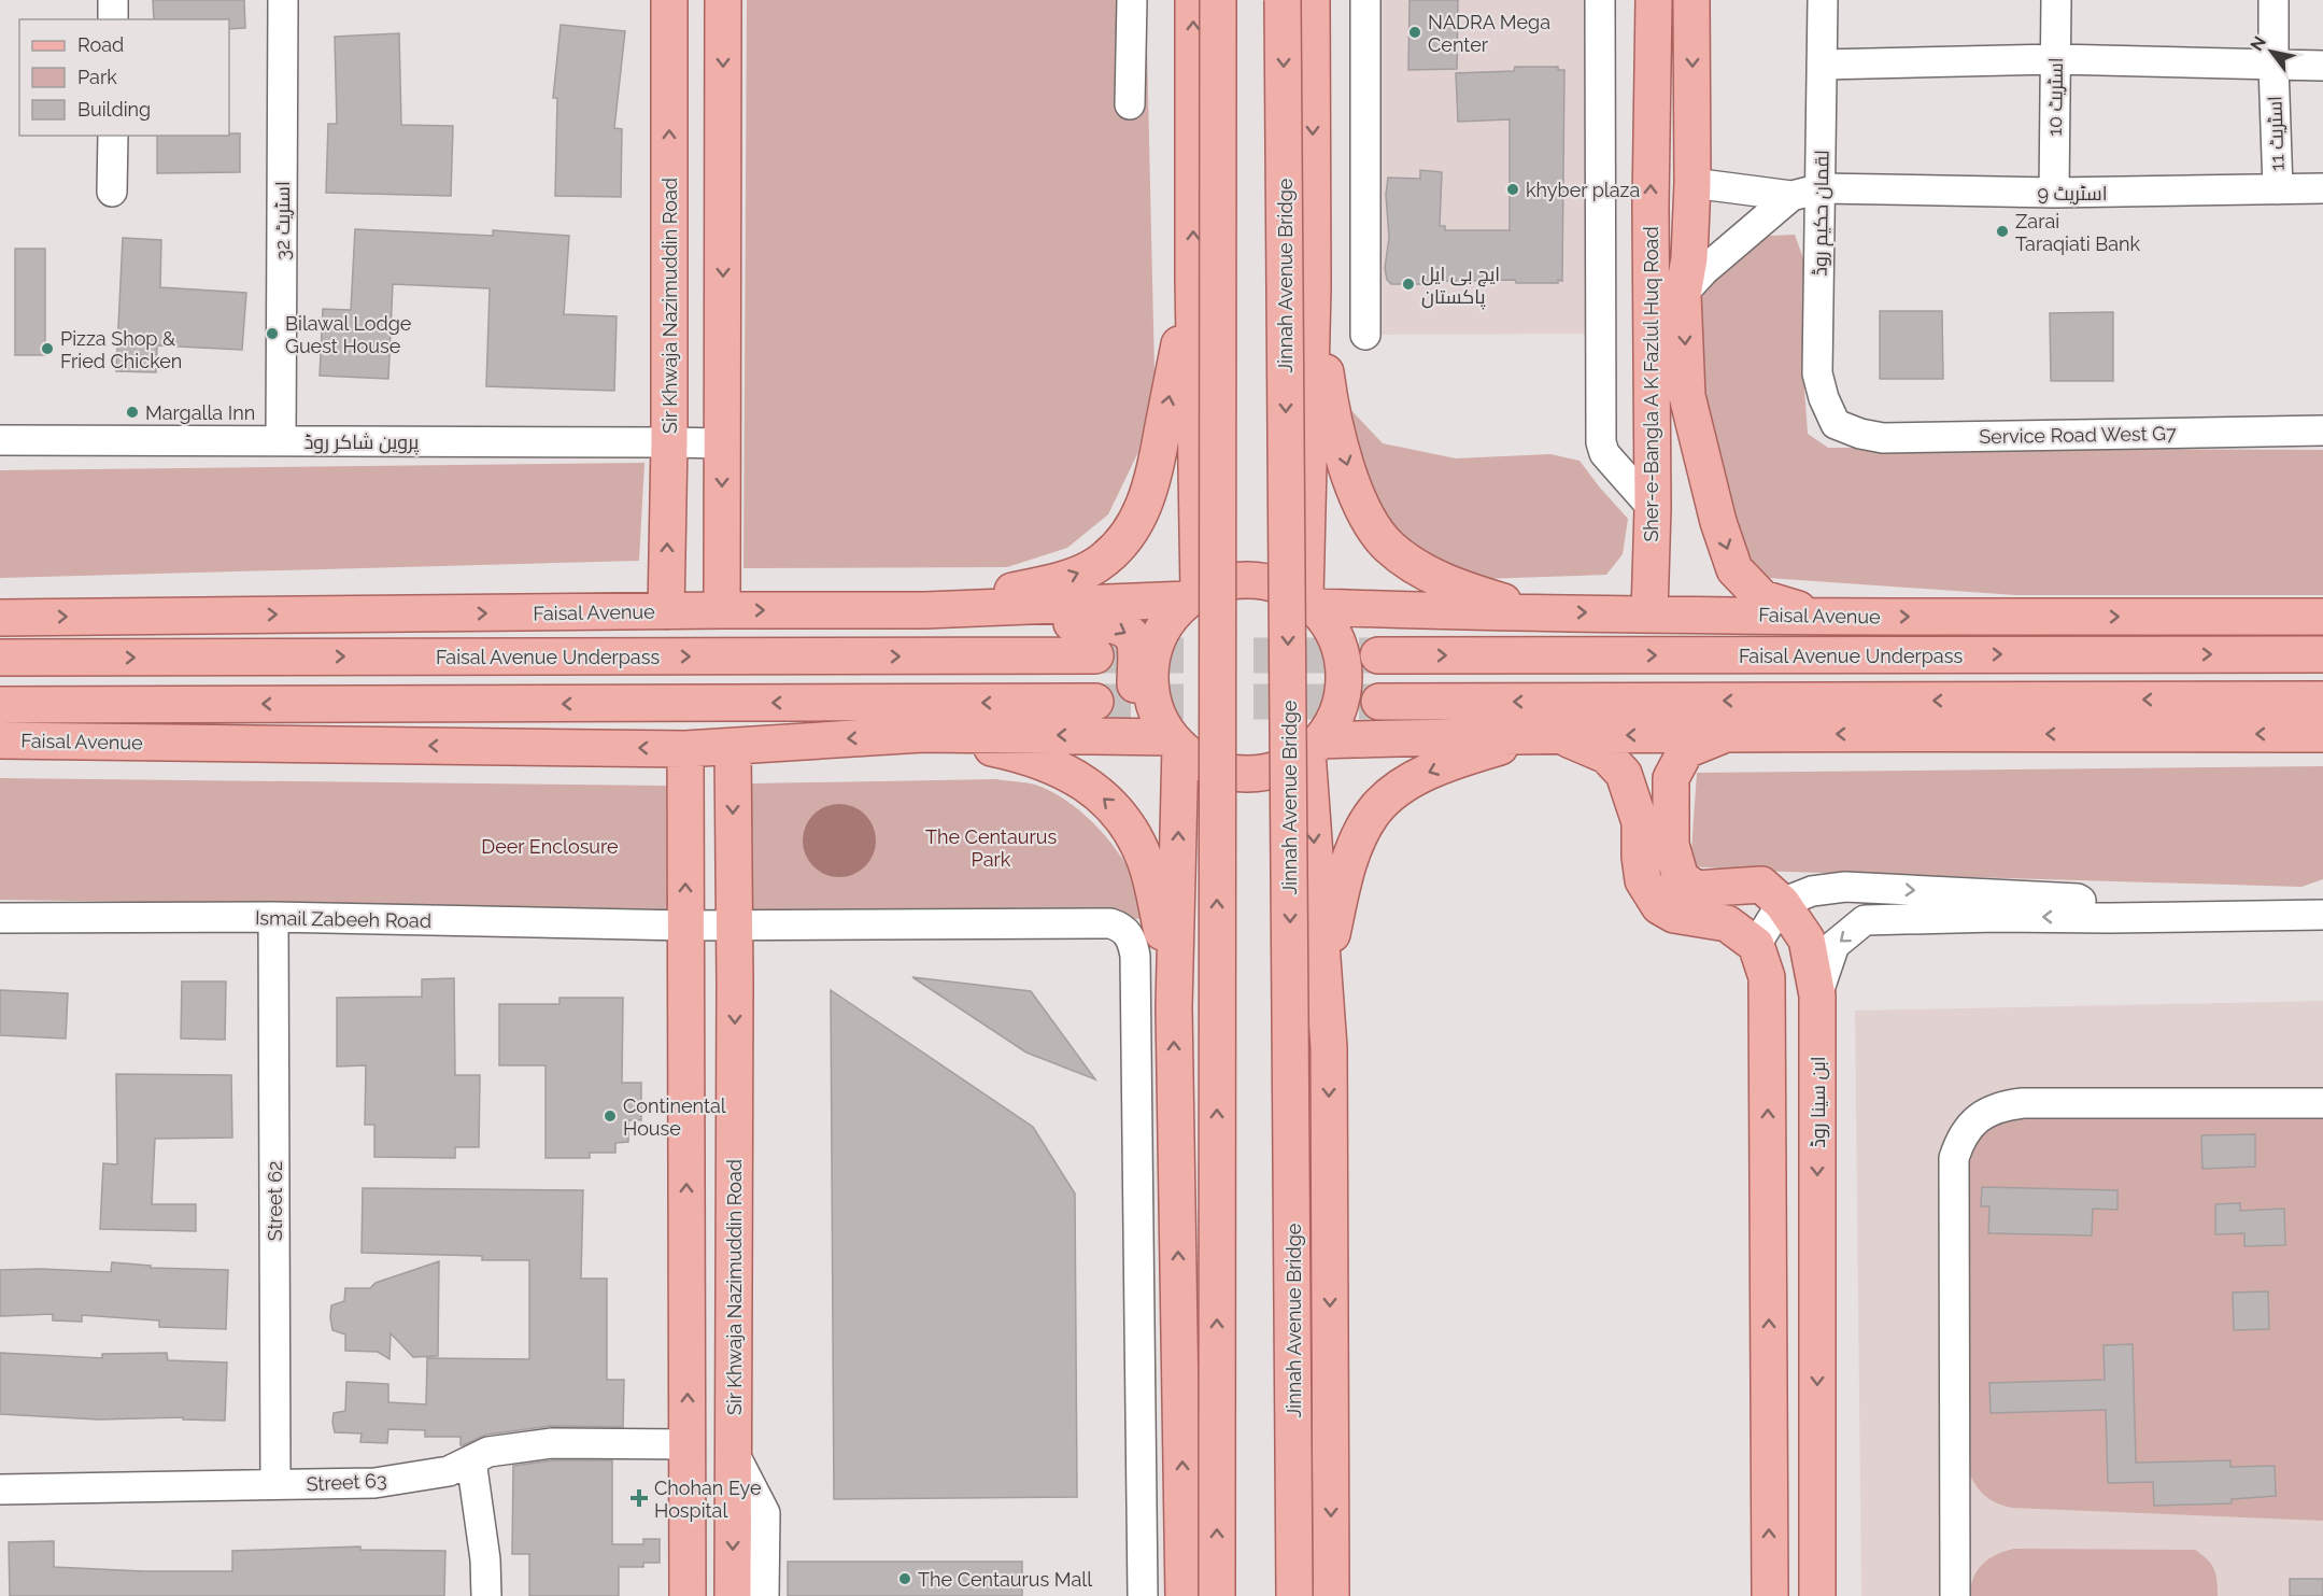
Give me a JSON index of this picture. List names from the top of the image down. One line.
{"streets":{"main road":["Jinnah Avenue Bridge","Sir Khwaja Nazimuddin Road","Sher-e-Bangla A K Fazlul Huq Road","Faisal Avenue","Faisal Avenue Underpass","ابن سینا روڈ"],"street":["اسٹریٹ 10","اسٹریٹ 11","اسٹریٹ 9","لقمان حکیم روڈ","اسٹریٹ 32","Service Road West G7","پروین شاکر روڈ","Ismail Zabeeh Road","Street 62","Street 63"]},"crossings":[["اسٹریٹ 10","اسٹریٹ 9"],["اسٹریٹ 11","اسٹریٹ 9"],["اسٹریٹ 9","لقمان حکیم روڈ"],["لقمان حکیم روڈ","Service Road West G7"],["اسٹریٹ 32","پروین شاکر روڈ"],["Sir Khwaja Nazimuddin Road","پروین شاکر روڈ"],["Sir Khwaja Nazimuddin Road","Faisal Avenue"],["Sir Khwaja Nazimuddin Road","Ismail Zabeeh Road"],["Sher-e-Bangla A K Fazlul Huq Road","Faisal Avenue"],["Ismail Zabeeh Road","Street 62"],["Street 62","Street 63"]],"parks":["The Centaurus Park","Deer Enclosure"],"places":{"other":["NADRA Mega Center","khyber plaza","Zarai Taraqiati Bank","ایچ بی ایل پاکستان","Bilawal Lodge Guest House","Pizza Shop & Fried Chicken","Margalla Inn","Continental House","The Centaurus Mall"],"health":["Chohan Eye Hospital"]},"legend":["Road","Park","Building"],"north":"top left"}
